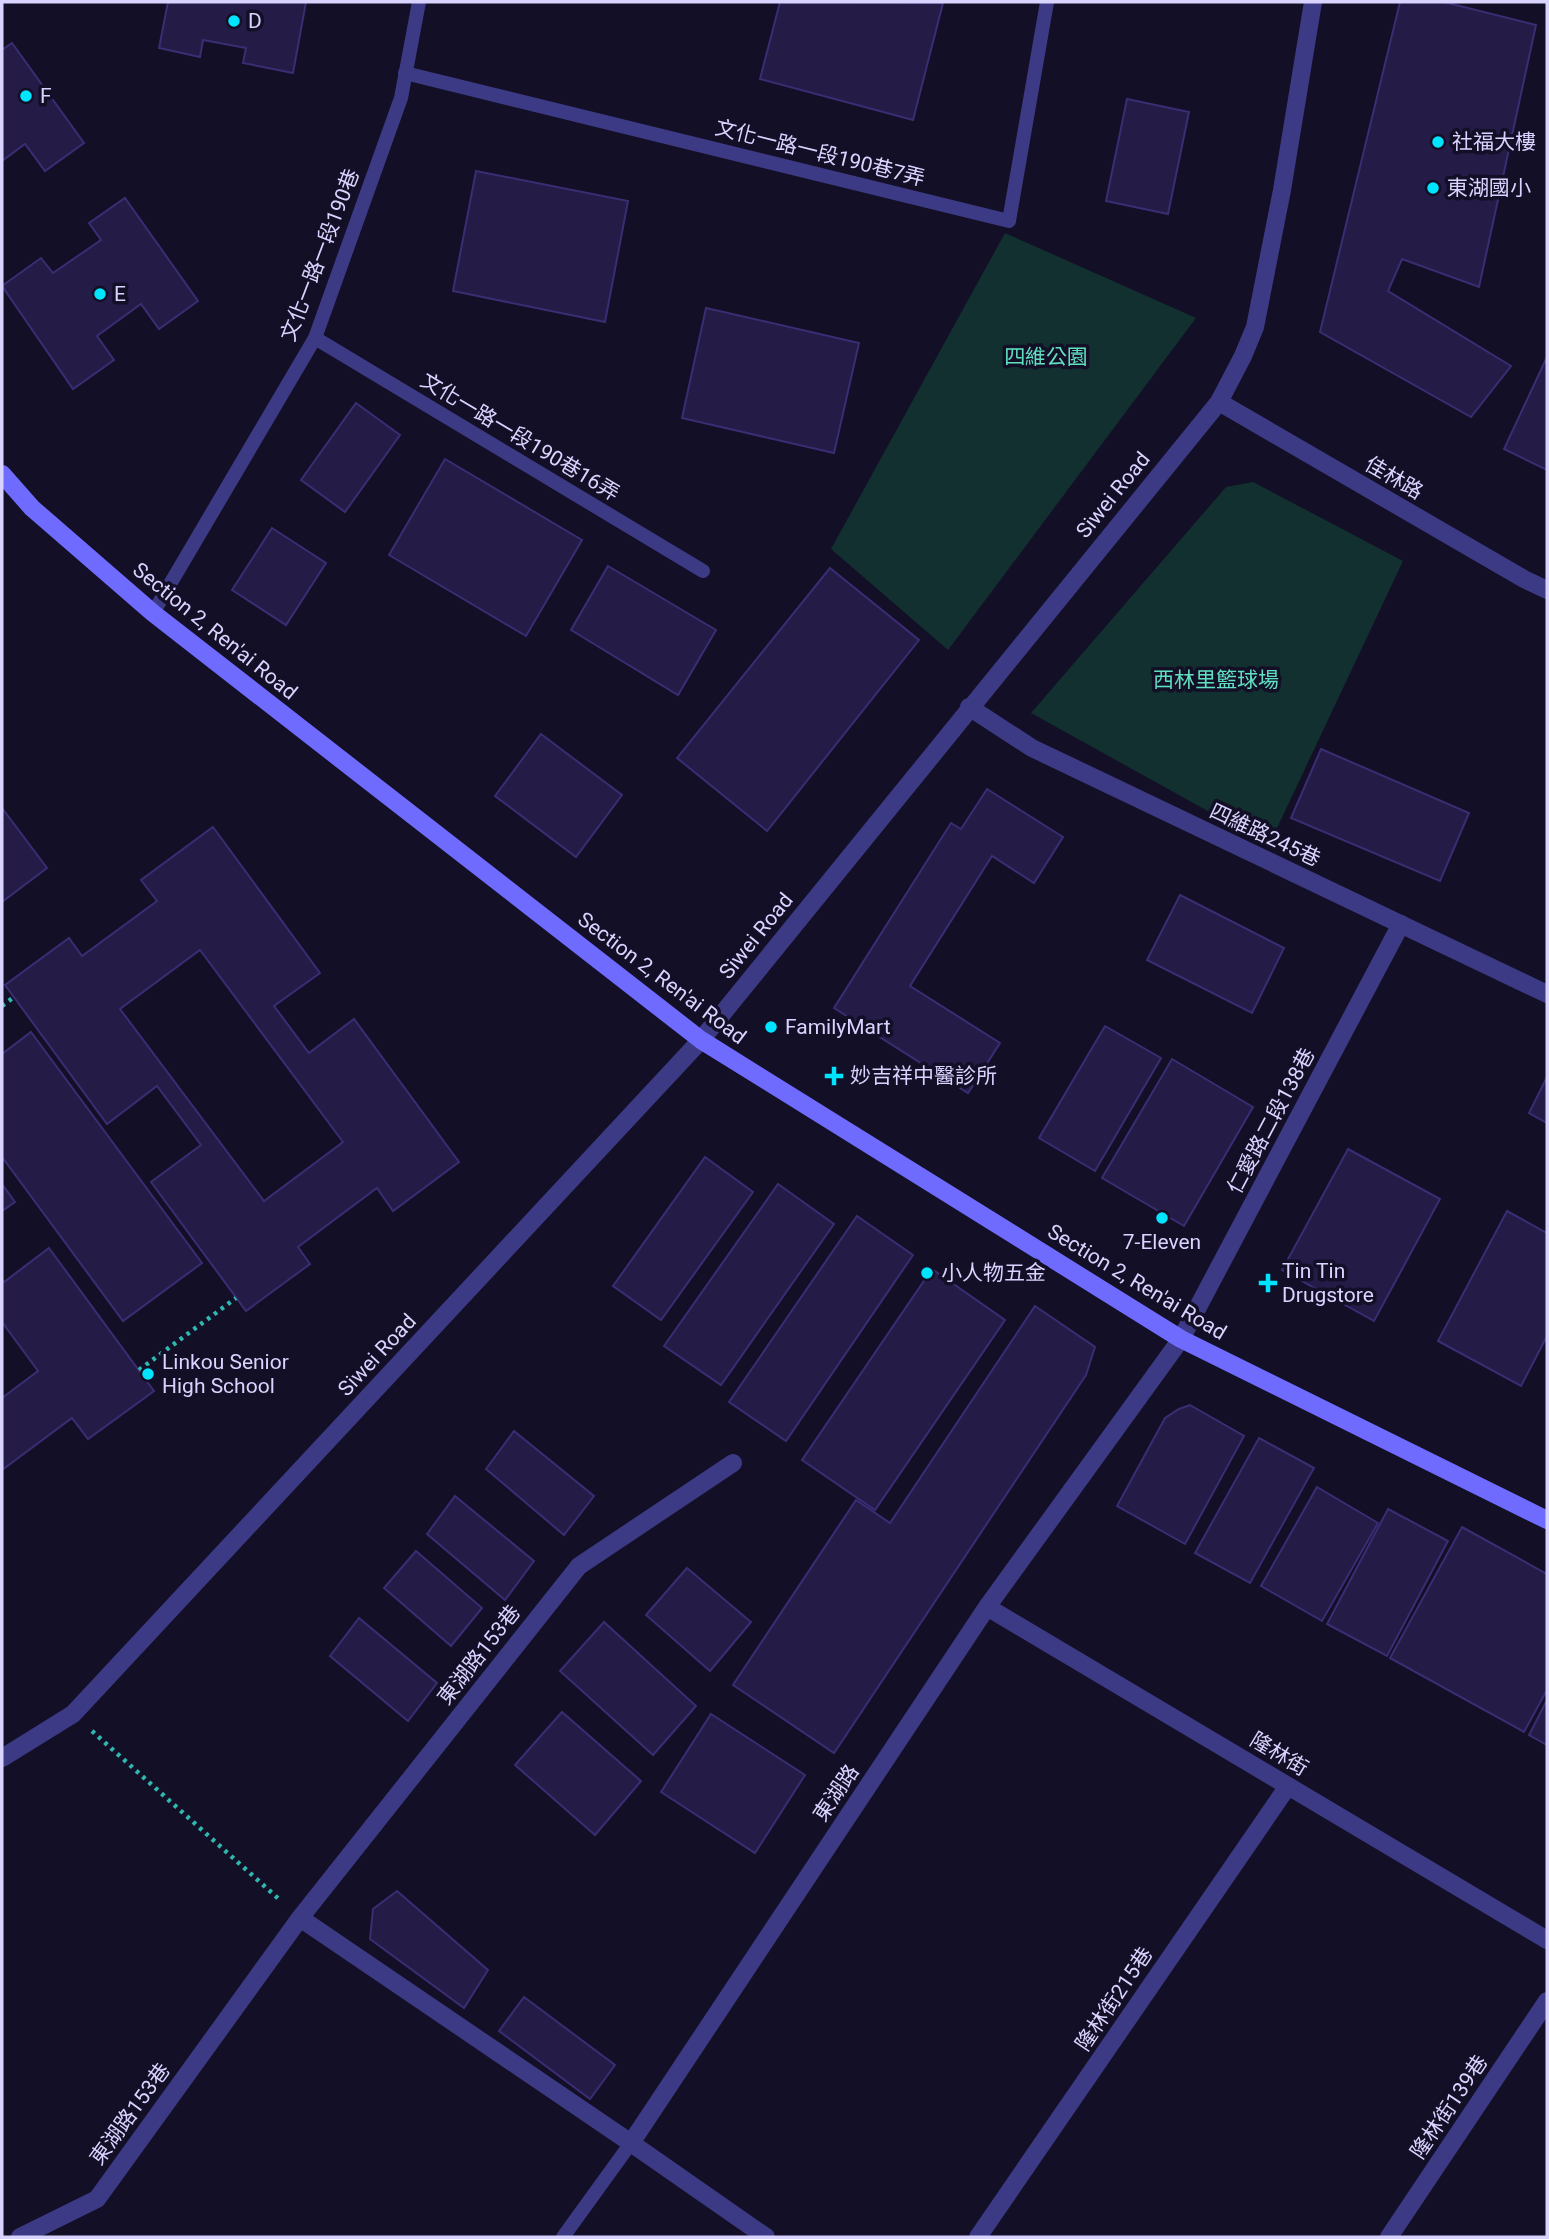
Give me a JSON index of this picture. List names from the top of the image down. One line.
{"streets":{"main road":["Section 2, Ren'ai Road"],"street":["佳林路","Siwei Road","四維路245巷","仁愛路二段138巷","東湖路153巷","隆林街","東湖路","隆林街215巷","隆林街139巷"],"lane":["文化一路一段190巷7弄","文化一路一段190巷","文化一路一段190巷16弄"]},"crossings":[["文化一路一段190巷7弄","文化一路一段190巷"],["文化一路一段190巷","文化一路一段190巷16弄"],["文化一路一段190巷","Section 2, Ren'ai Road"],["佳林路","Siwei Road"],["Siwei Road","Section 2, Ren'ai Road"],["Siwei Road","四維路245巷"],["Section 2, Ren'ai Road","仁愛路二段138巷"],["Section 2, Ren'ai Road","東湖路"],["四維路245巷","仁愛路二段138巷"],["仁愛路二段138巷","東湖路"],["隆林街","東湖路"],["隆林街","隆林街215巷"]],"parks":["四維公園","西林里籃球場"],"places":{"other":["D","F","社福大樓","東湖國小","E","FamilyMart","7-Eleven","小人物五金","Linkou Senior High School"],"health":["妙吉祥中醫診所","Tin Tin Drugstore"]}}
